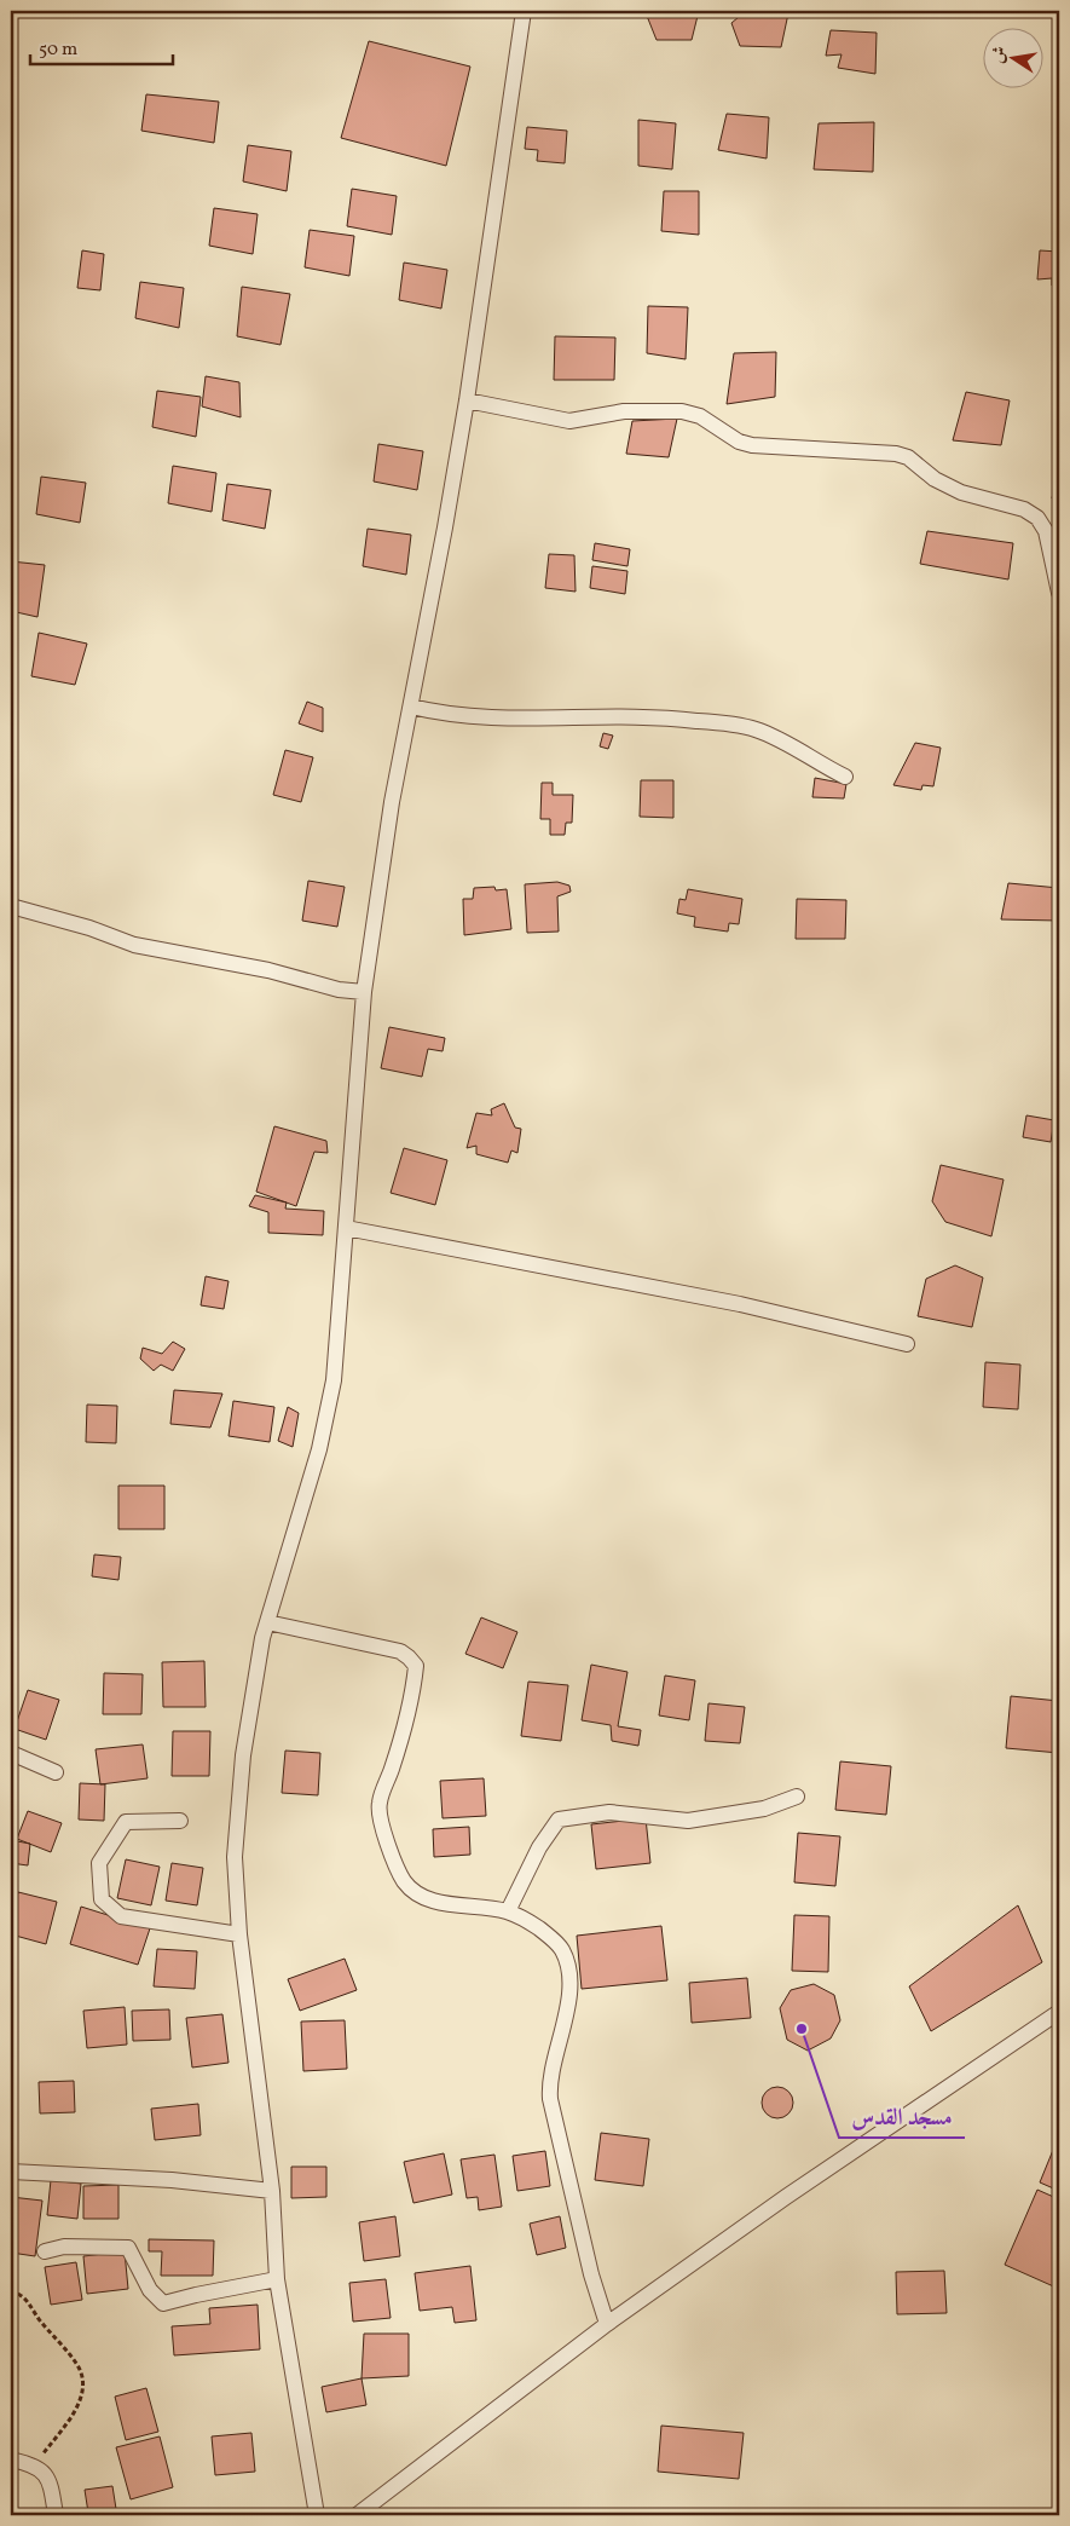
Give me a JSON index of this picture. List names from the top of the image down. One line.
{"places":["مسجد القدس"],"scale_bar":"50 m","north":"left"}
